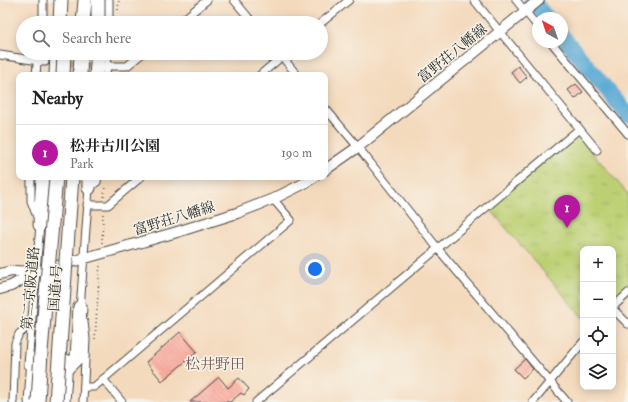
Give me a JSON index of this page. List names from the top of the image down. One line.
{"streets":{"highway":["第二京阪道路","国道1号"],"main road":["富野荘八幡線"]},"districts":["松井野田"],"north":"top left","page":{"search":"Search here","heading":"Nearby","list":[{"mark":"1","name":"松井古川公園","note":"Park","value":"190 m"}],"pins":"1","map_buttons":["+","−"]}}
